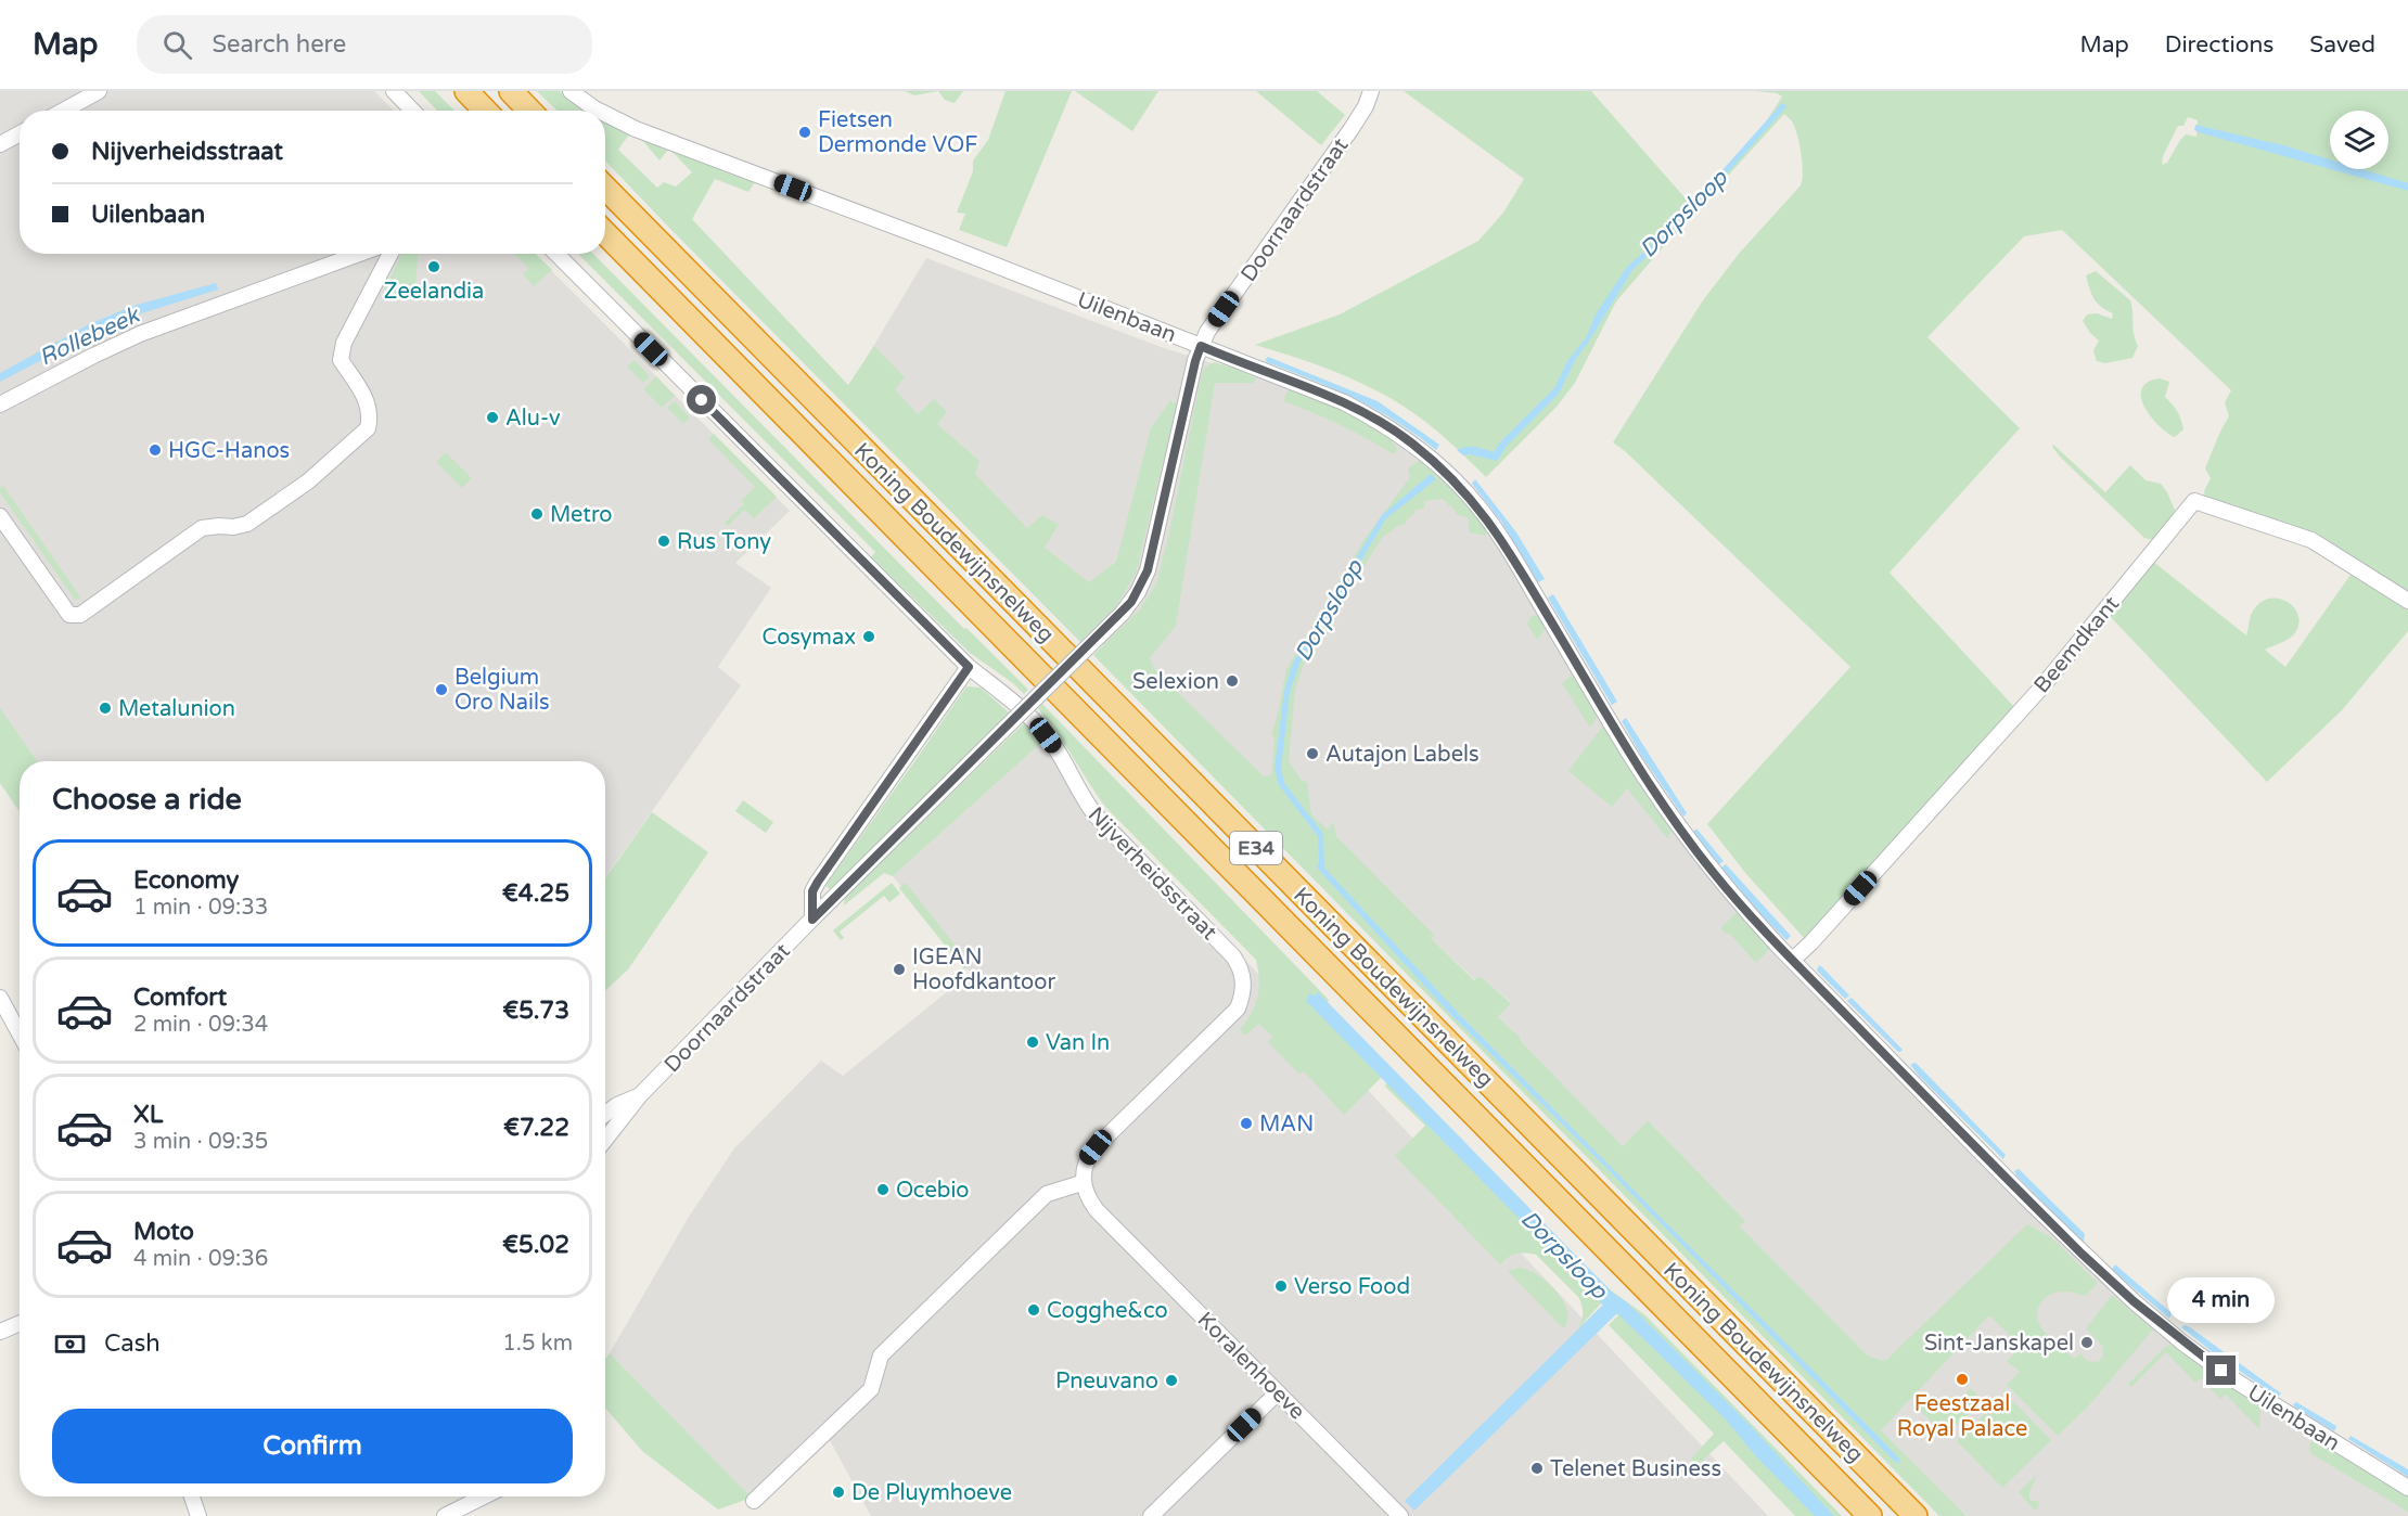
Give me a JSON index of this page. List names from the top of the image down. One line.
{"streets":{"highway":["Koning Boudewijnsnelweg","E34"],"street":["Doornaardstraat","Uilenbaan","Beemdkant","Nijverheidsstraat","Koralenhoeve"]},"crossings":[["Doornaardstraat","Uilenbaan"],["Uilenbaan","Beemdkant"],["Nijverheidsstraat","Koralenhoeve"]],"water":["Dorpsloop","Rollebeek"],"places":["Fietsen Dermonde VOF","Zeelandia","Alu-v","HGC-Hanos","Metro","Rus Tony","Cosymax","Selexion","Belgium Oro Nails","Metalunion","Autajon Labels","IGEAN Hoofdkantoor","Van In","MAN","Ocebio","Verso Food","Cogghe&co","Sint-Janskapel","Feestzaal Royal Palace","Pneuvano","Telenet Business","De Pluymhoeve"],"page":{"header":"Map","search":"Search here","nav":["Map","Directions","Saved"],"banner":["Nijverheidsstraat","Uilenbaan"],"heading":"Choose a ride","list":[{"name":"Economy","note":"1 min · 09:33","value":"€4.25"},{"name":"Comfort","note":"2 min · 09:34","value":"€5.73"},{"name":"XL","note":"3 min · 09:35","value":"€7.22"},{"name":"Moto","note":"4 min · 09:36","value":"€5.02"}],"bubble":"4 min","pay":["Cash","1.5 km"],"buttons":"Confirm"}}
